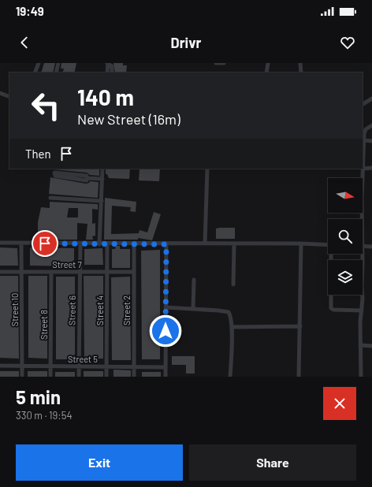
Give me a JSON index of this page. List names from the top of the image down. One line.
{"streets":{"street":["Street 7","Street 10","Street 6","Street 4","Street 2","Street 8","Street 5"]},"crossings":[["Street 7","Street 10"],["Street 7","Street 6"],["Street 7","Street 4"],["Street 7","Street 2"],["Street 7","Street 8"],["Street 10","Street 5"],["Street 6","Street 5"],["Street 4","Street 5"],["Street 2","Street 5"],["Street 8","Street 5"]],"north":"right","page":{"status":"19:49","header":"Drivr","turn":["140 m","New Street (16m)"],"then":"Then","heading":["5 min","330 m · 19:54"],"buttons":["Exit","Share"]}}
